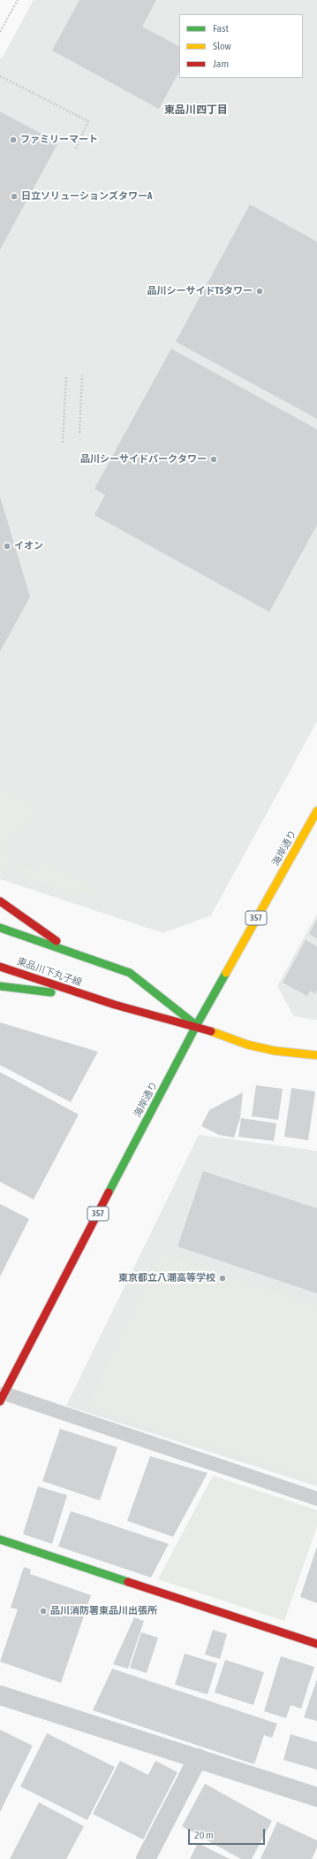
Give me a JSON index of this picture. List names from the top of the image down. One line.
{"streets":{"main road":["海岸通り","357","東品川下丸子線"]},"districts":["東品川四丁目"],"places":["ファミリーマート","日立ソリューションズタワーA","品川シーサイドTSタワー","品川シーサイドパークタワー","イオン","東京都立八潮高等学校","品川消防署東品川出張所"],"legend":["Fast","Slow","Jam"],"scale_bar":"20 m"}
